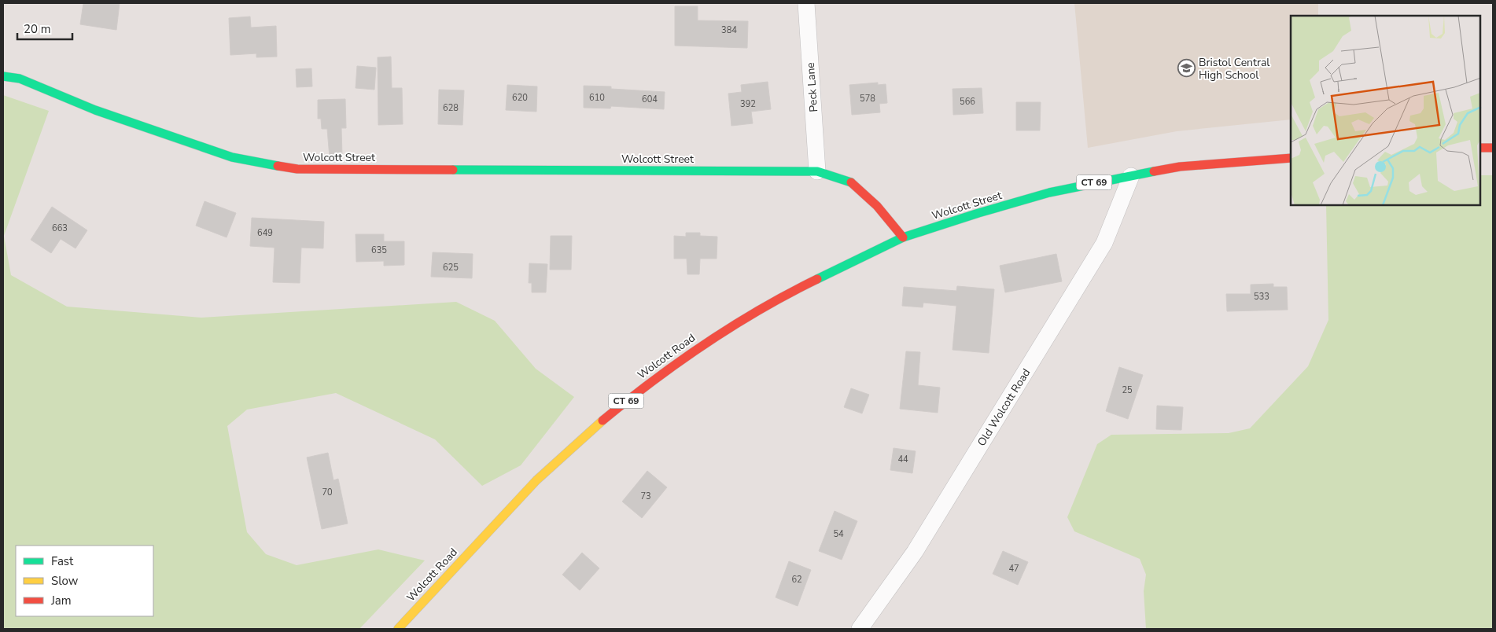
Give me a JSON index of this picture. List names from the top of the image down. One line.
{"streets":{"main road":["Wolcott Street","CT 69","Wolcott Road"],"street":["Peck Lane","Old Wolcott Road"]},"crossings":[["Peck Lane","Wolcott Street"],["Wolcott Street","Wolcott Road"],["Wolcott Street","Old Wolcott Road"]],"places":{"school or university":["Bristol Central High School"]},"house_numbers":["384","620","610","578","604","566","392","628","663","649","635","625","533","25","44","70","73","54","47","62"],"legend":["Fast","Slow","Jam"],"scale_bar":"20 m"}
